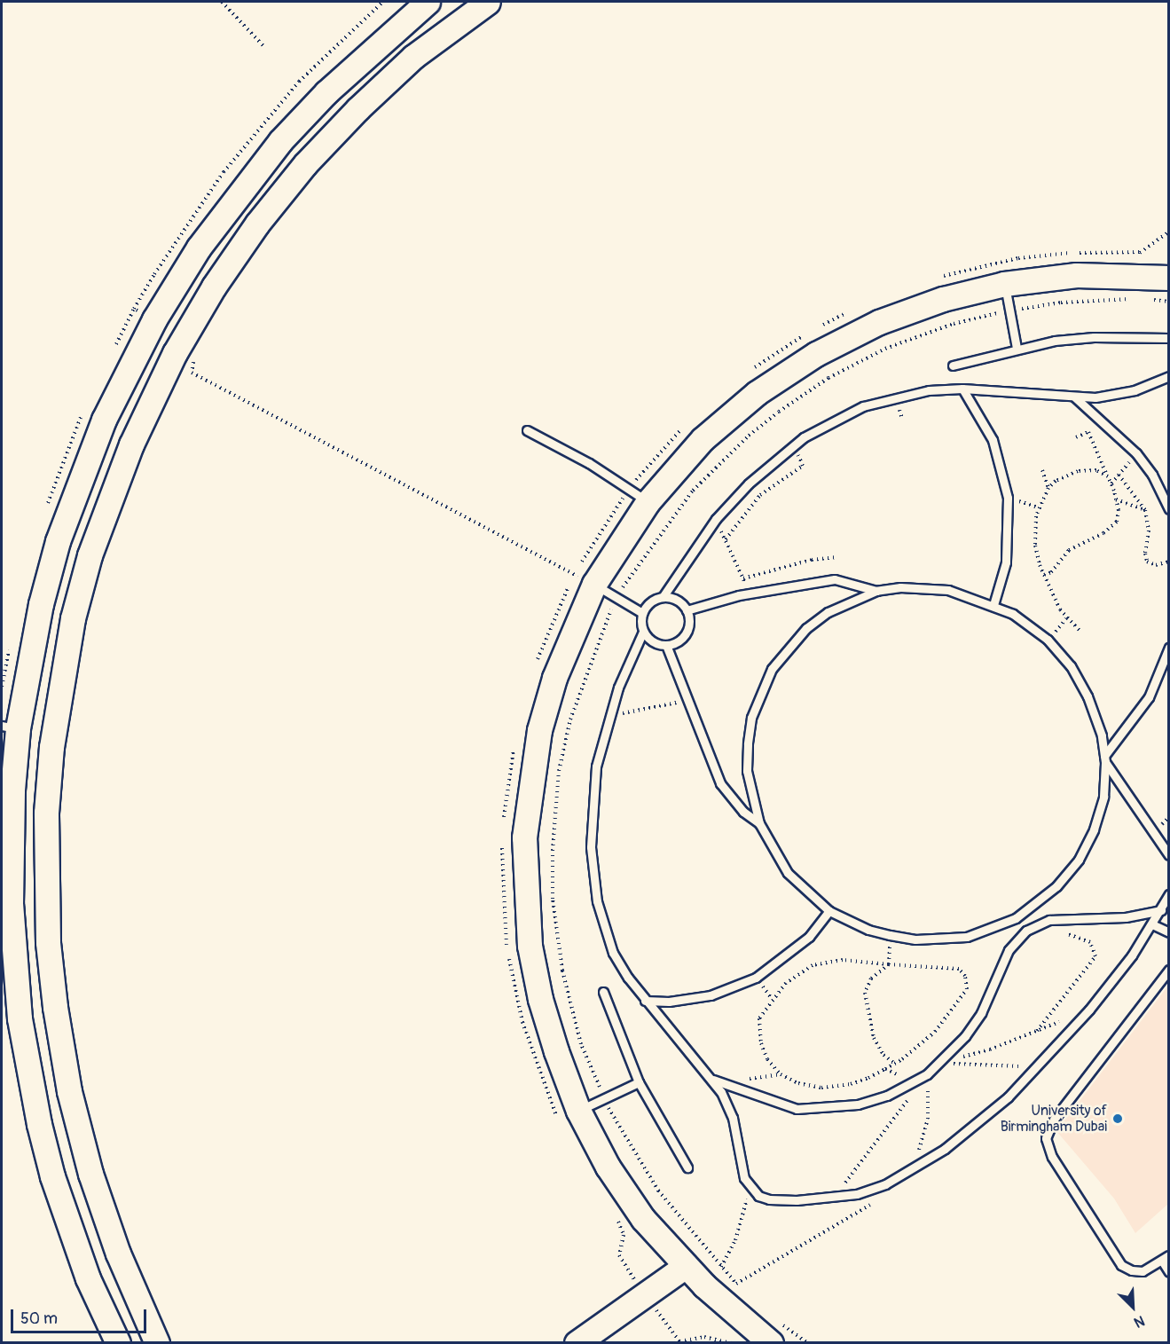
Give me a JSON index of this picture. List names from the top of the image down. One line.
{"places":["University of Birmingham Dubai"],"scale_bar":"50 m","north":"bottom right"}
